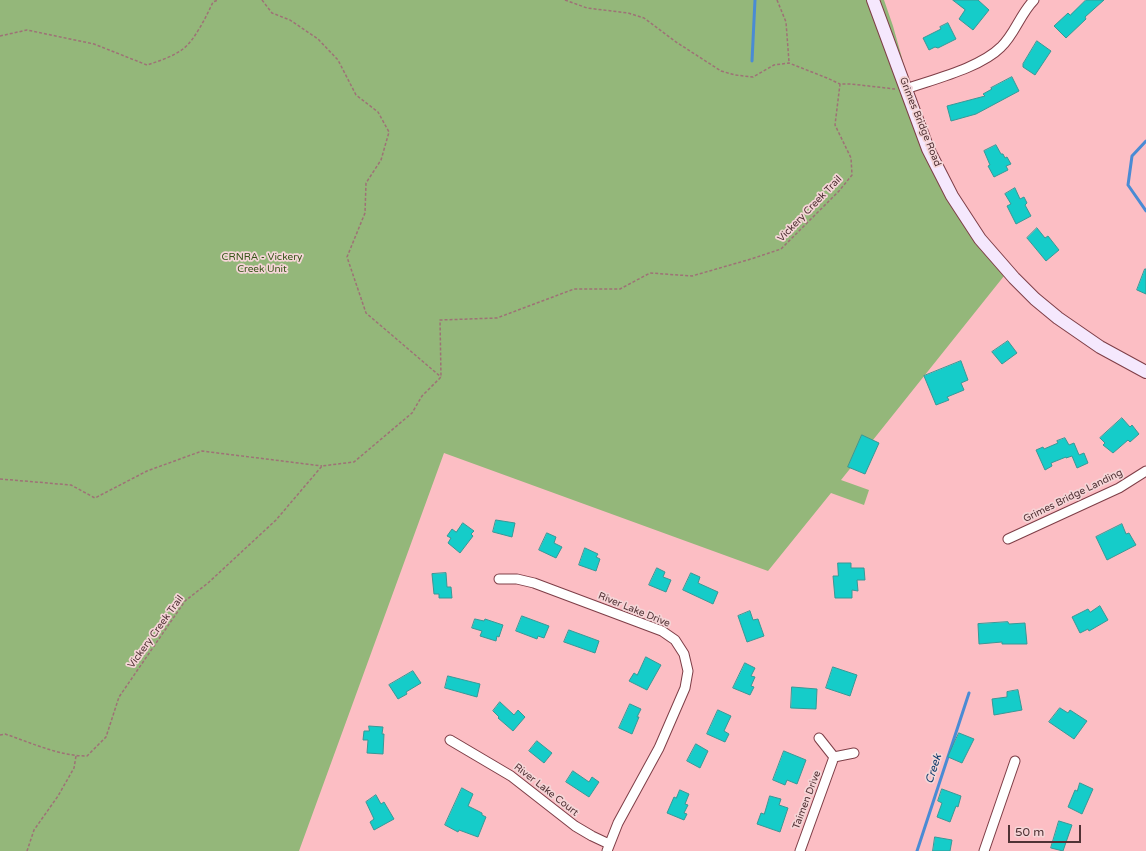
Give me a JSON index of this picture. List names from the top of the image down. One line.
{"streets":{"street":["Grimes Bridge Road","Grimes Bridge Landing","River Lake Drive","River Lake Court","Taimen Drive"],"path":["Vickery Creek Trail"]},"crossings":[["River Lake Drive","River Lake Court"]],"water":["Creek"],"parks":["CRNRA - Vickery Creek Unit"],"scale_bar":"50 m"}
